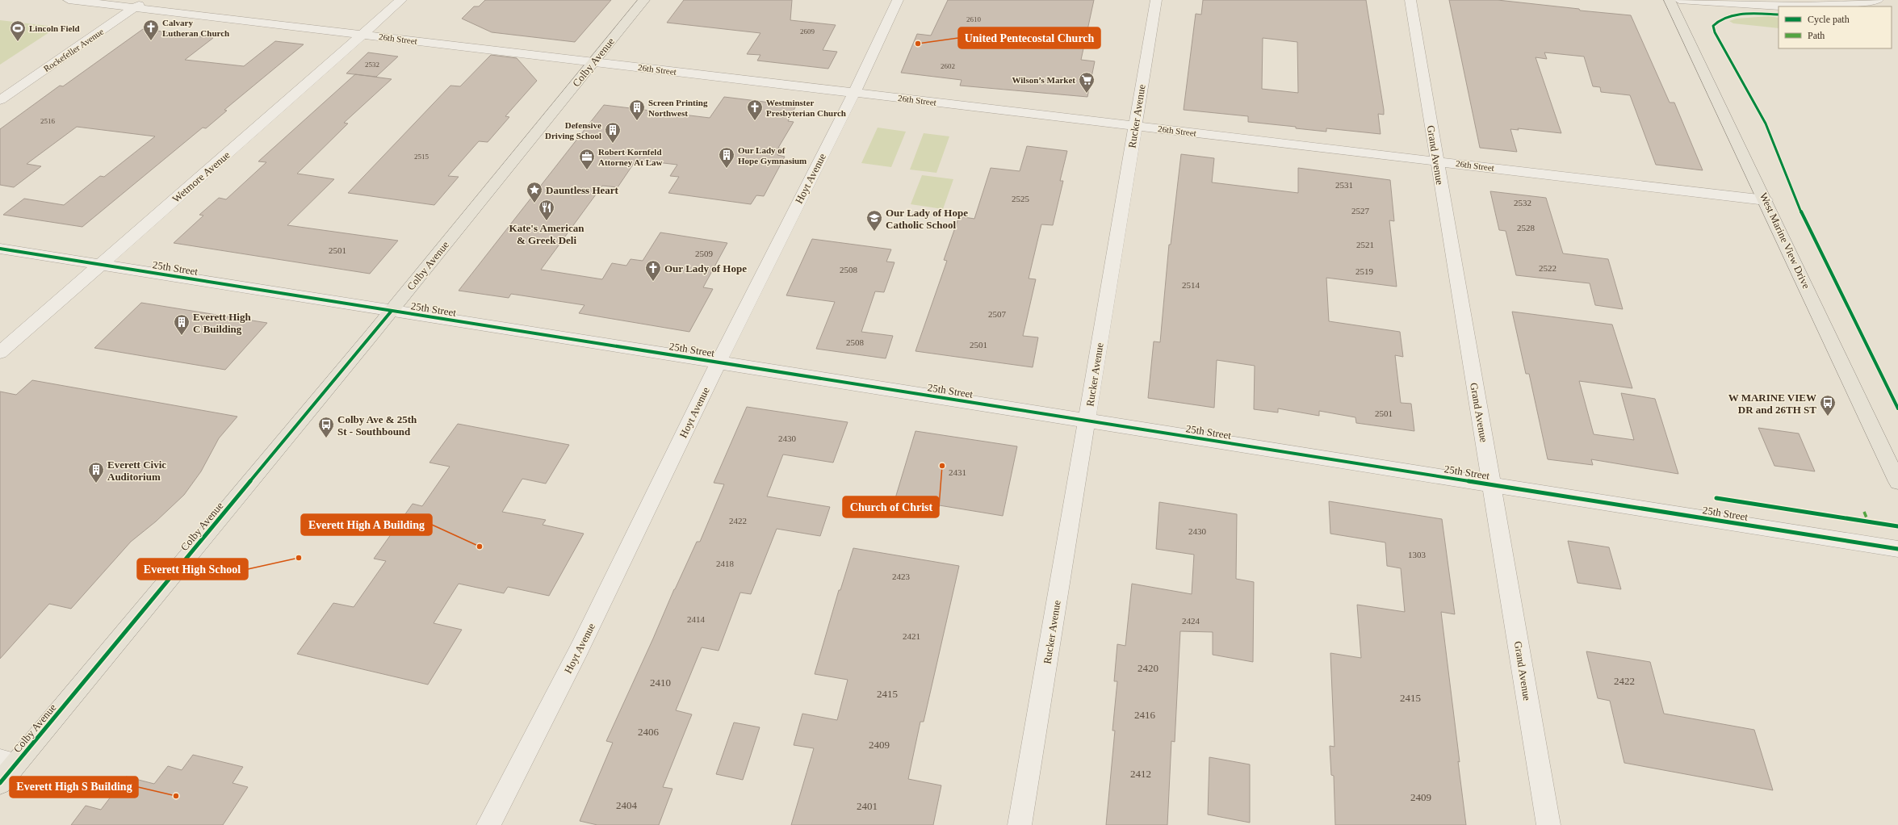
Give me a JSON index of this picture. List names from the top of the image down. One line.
{"streets":{"main road":["Colby Avenue","West Marine View Drive"],"street":["26th Street","Rockefeller Avenue","Rucker Avenue","Grand Avenue","Wetmore Avenue","Hoyt Avenue","25th Street"]},"crossings":[["26th Street","Rockefeller Avenue"],["26th Street","Colby Avenue"],["26th Street","Rucker Avenue"],["26th Street","Grand Avenue"],["26th Street","Wetmore Avenue"],["26th Street","Hoyt Avenue"],["26th Street","West Marine View Drive"],["Colby Avenue","25th Street"],["Rucker Avenue","25th Street"],["Grand Avenue","25th Street"],["Wetmore Avenue","25th Street"],["Hoyt Avenue","25th Street"]],"places":{"church":["Calvary Lutheran Church","Westminster Presbyterian Church","Our Lady of Hope"],"sports":["Lincoln Field"],"other":["United Pentecostal Church","Church of Christ","Everett High A Building","Everett High School","Everett High S Building"],"supermarket":["Wilson’s Market"],"building":["Screen Printing Northwest","Defensive Driving School","Our Lady of Hope Gymnasium","Everett High C Building","Everett Civic Auditorium"],"office":["Robert Kornfeld Attorney At Law"],"place":["Dauntless Heart"],"restaurant":["Kate's American & Greek Deli"],"school or university":["Our Lady of Hope Catholic School"],"bus stop":["W MARINE VIEW DR and 26TH ST","Colby Ave & 25th St - Southbound"]},"house_numbers":["2610","2609","2532","2602","2516","2515","2531","2525","2532","2527","2528","2521","2501","2509","2522","2508","2519","2514","2507","2508","2501","2501","2430","2431","2422","2430","1303","2418","2423","2414","2424","2421","2420","2422","2410","2415","2415","2416","2406","2409","2412","2409","2404","2401"],"legend":["Cycle path","Path"]}
